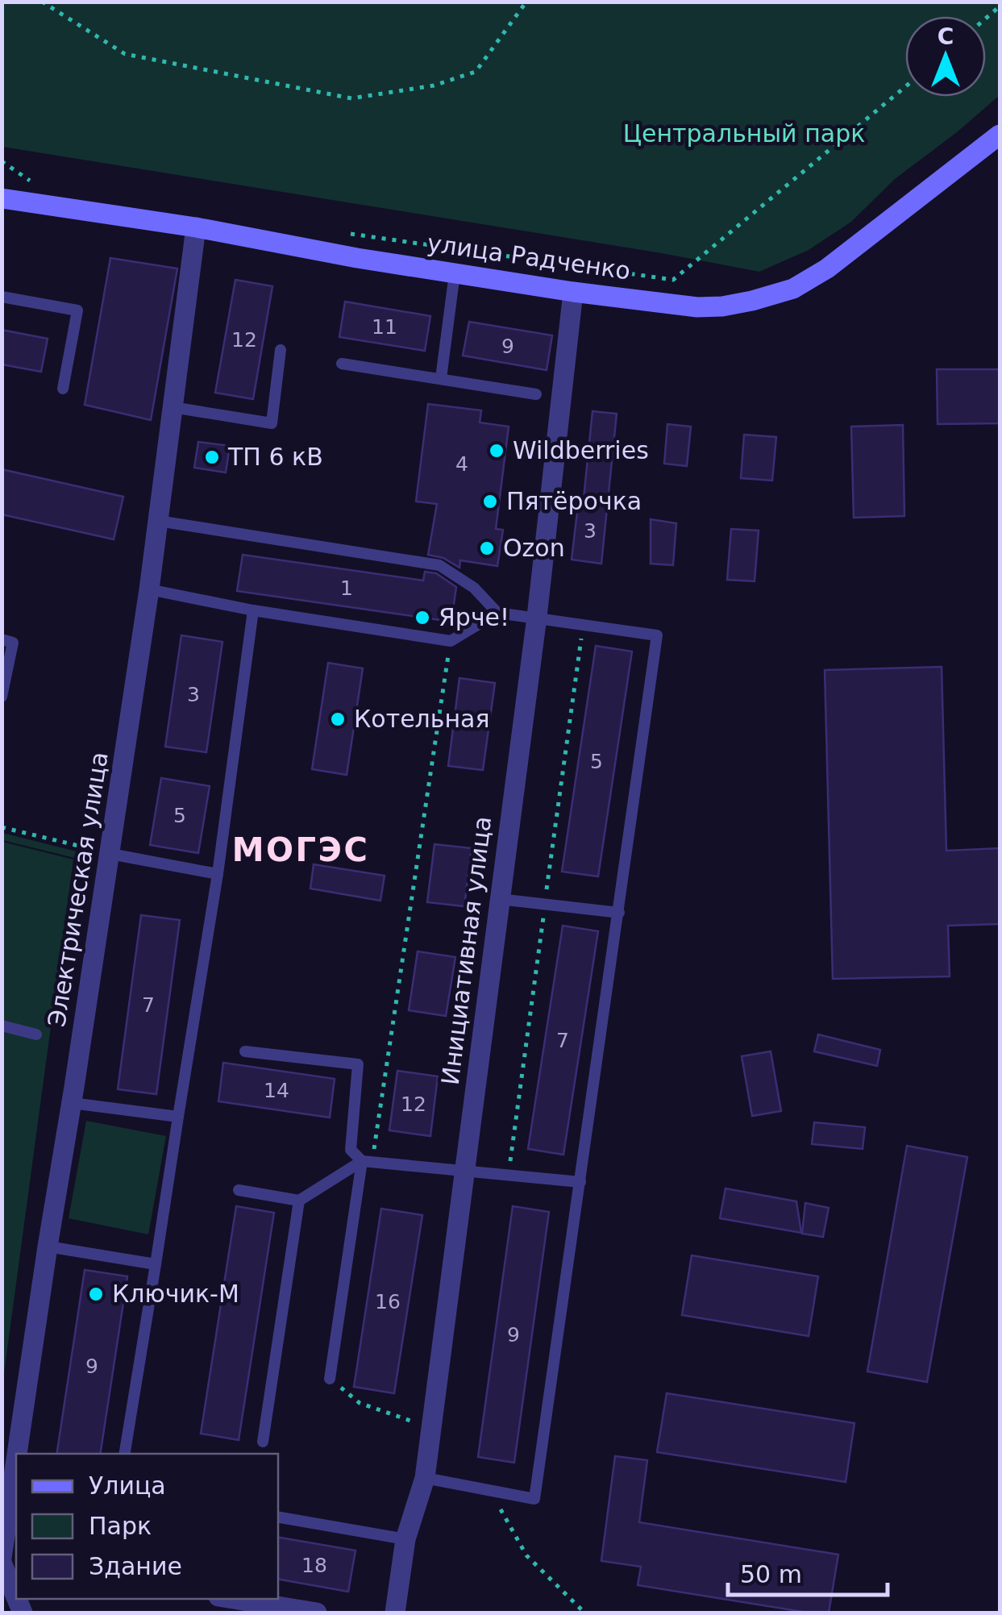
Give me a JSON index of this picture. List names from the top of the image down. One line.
{"streets":{"street":["улица Радченко","Электрическая улица","Инициативная улица"]},"crossings":[["улица Радченко","Электрическая улица"],["улица Радченко","Инициативная улица"]],"districts":["МОГЭС"],"parks":["Центральный парк"],"places":["Wildberries","ТП 6 кВ","Пятёрочка","Ozon","Ярче!","Котельная","Ключик-М"],"house_numbers":["11","12","9","4","3","1","3","5","5","7","7","14","12","16","9","9","18"],"legend":["Улица","Парк","Здание"],"scale_bar":"50 m","north":"top"}
